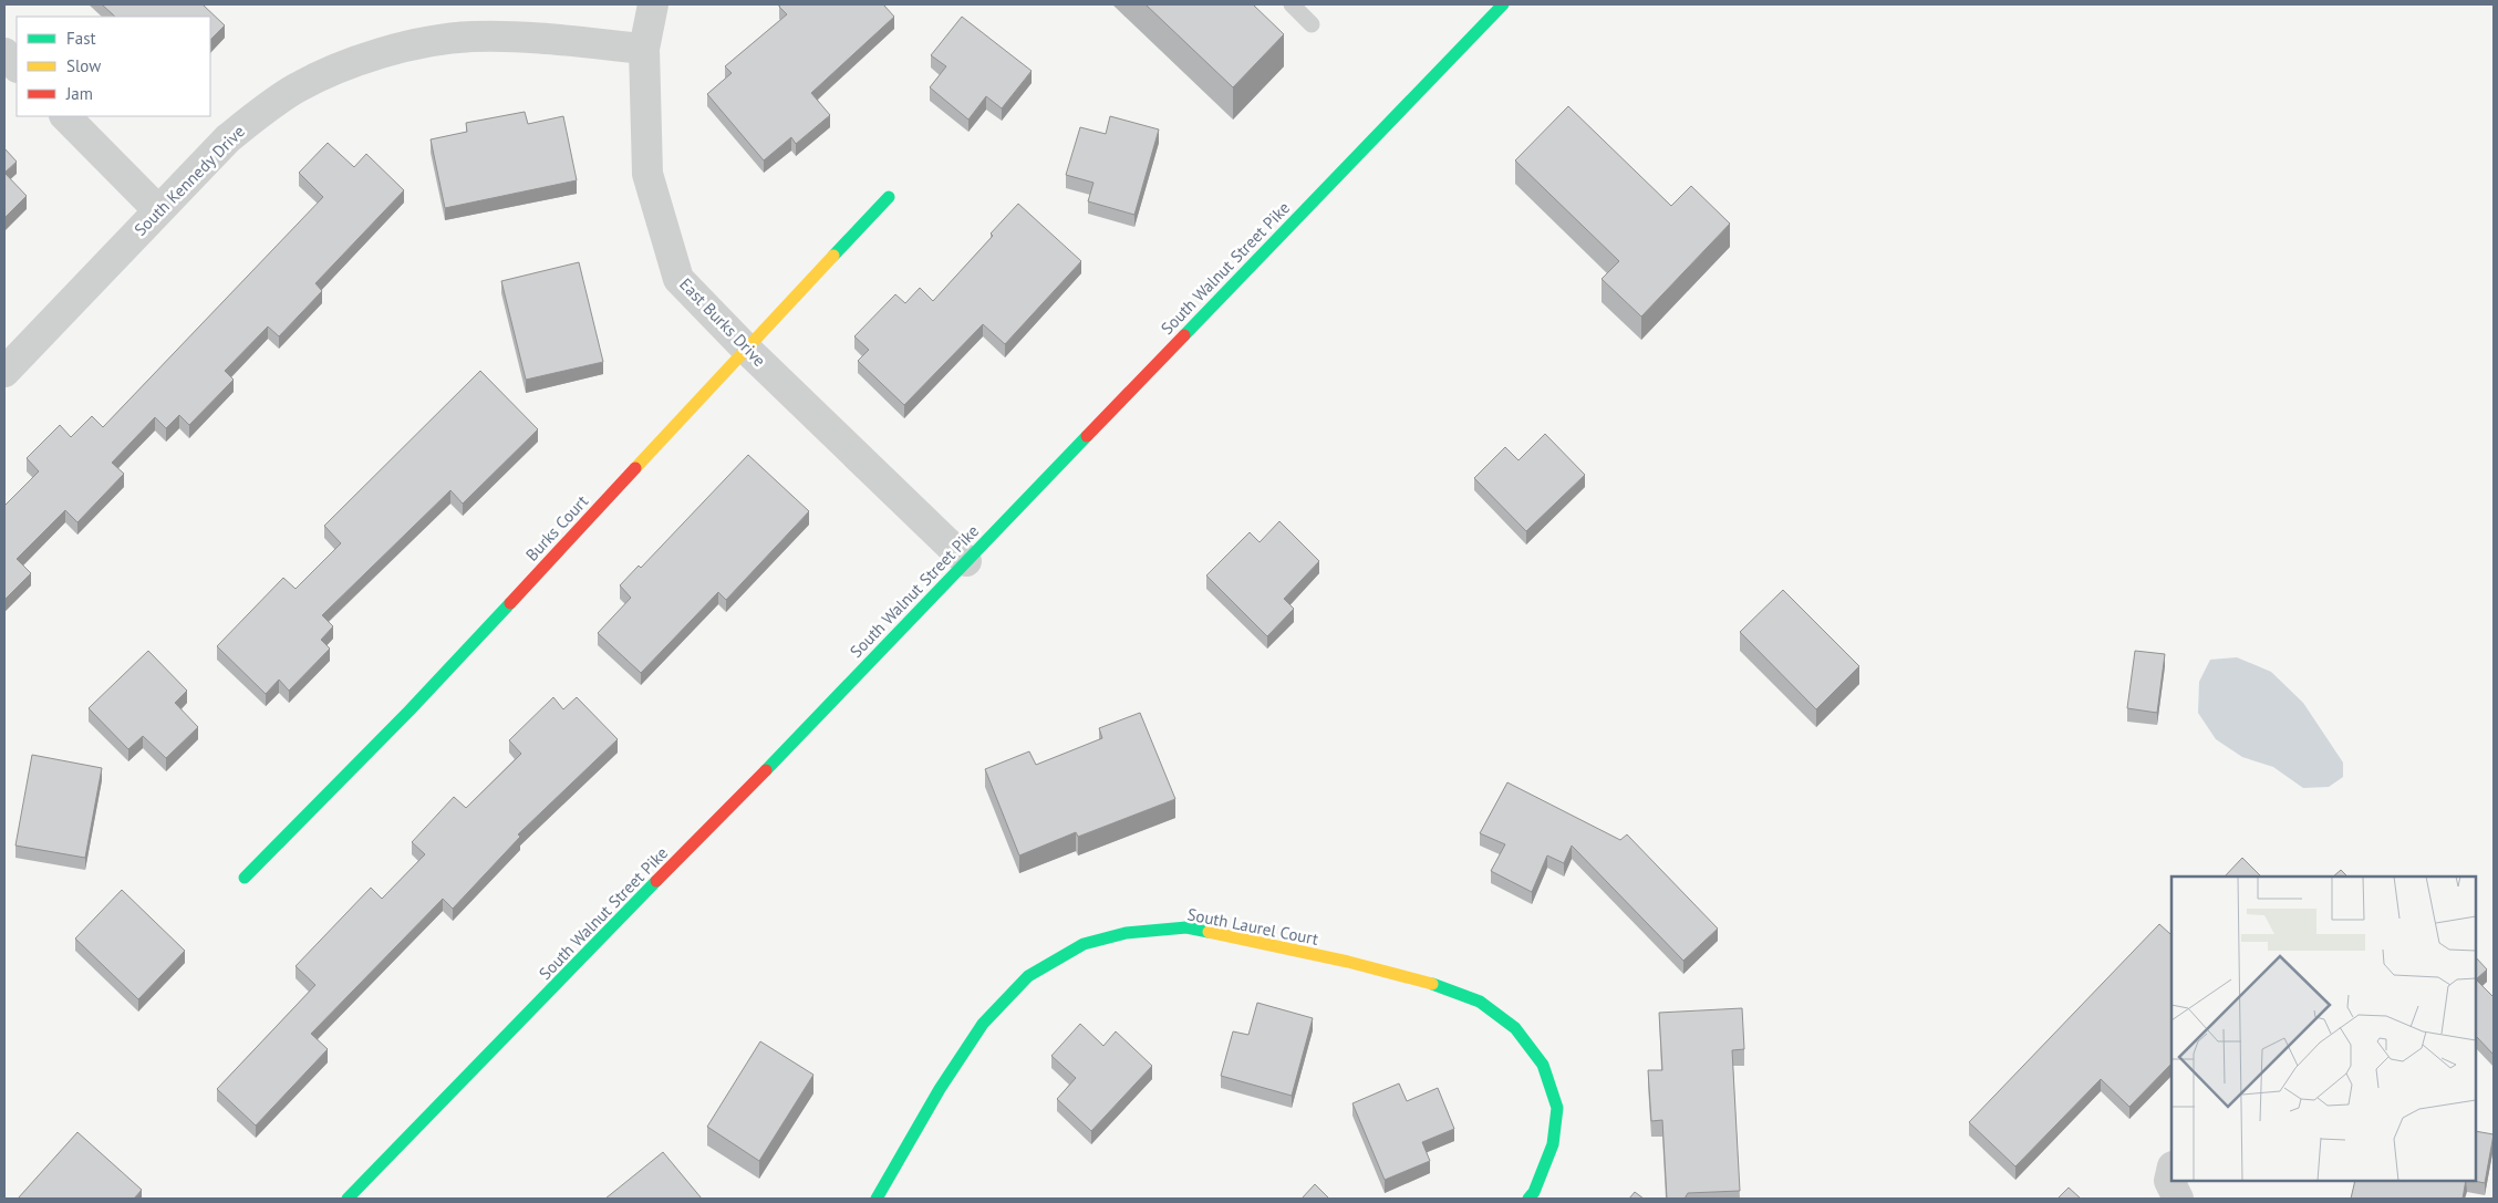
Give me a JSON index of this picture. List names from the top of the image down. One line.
{"streets":{"street":["South Kennedy Drive","South Walnut Street Pike","East Burks Drive","Burks Court","South Laurel Court"]},"crossings":[["South Kennedy Drive","East Burks Drive"],["South Walnut Street Pike","East Burks Drive"],["East Burks Drive","Burks Court"]],"legend":["Fast","Slow","Jam"]}
